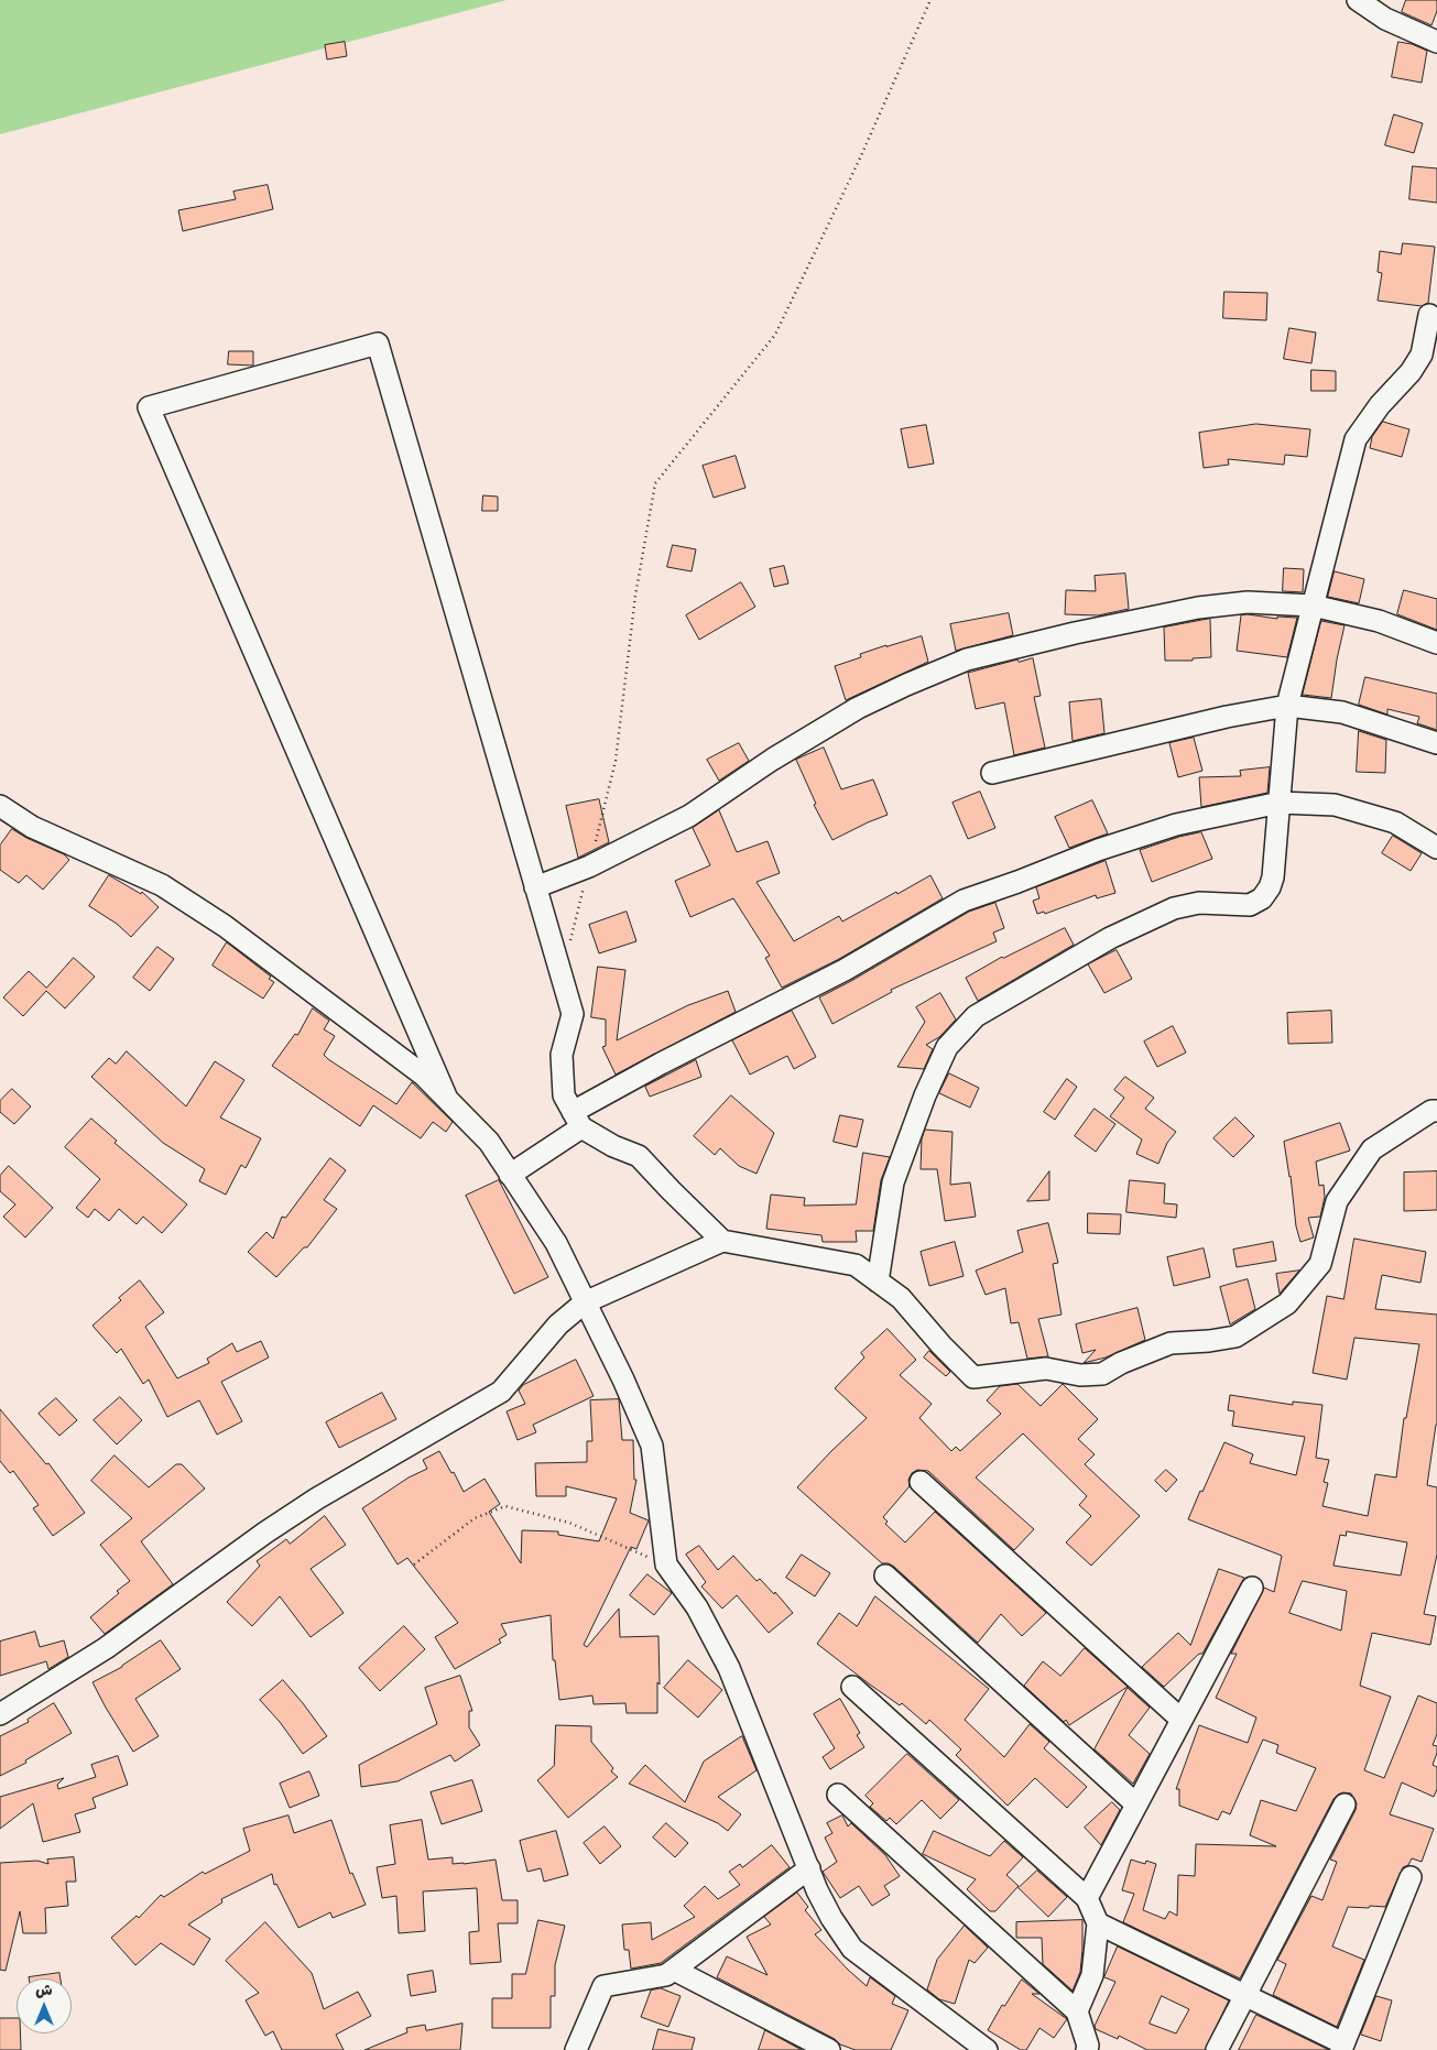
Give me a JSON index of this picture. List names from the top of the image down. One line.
{"north":"top"}
